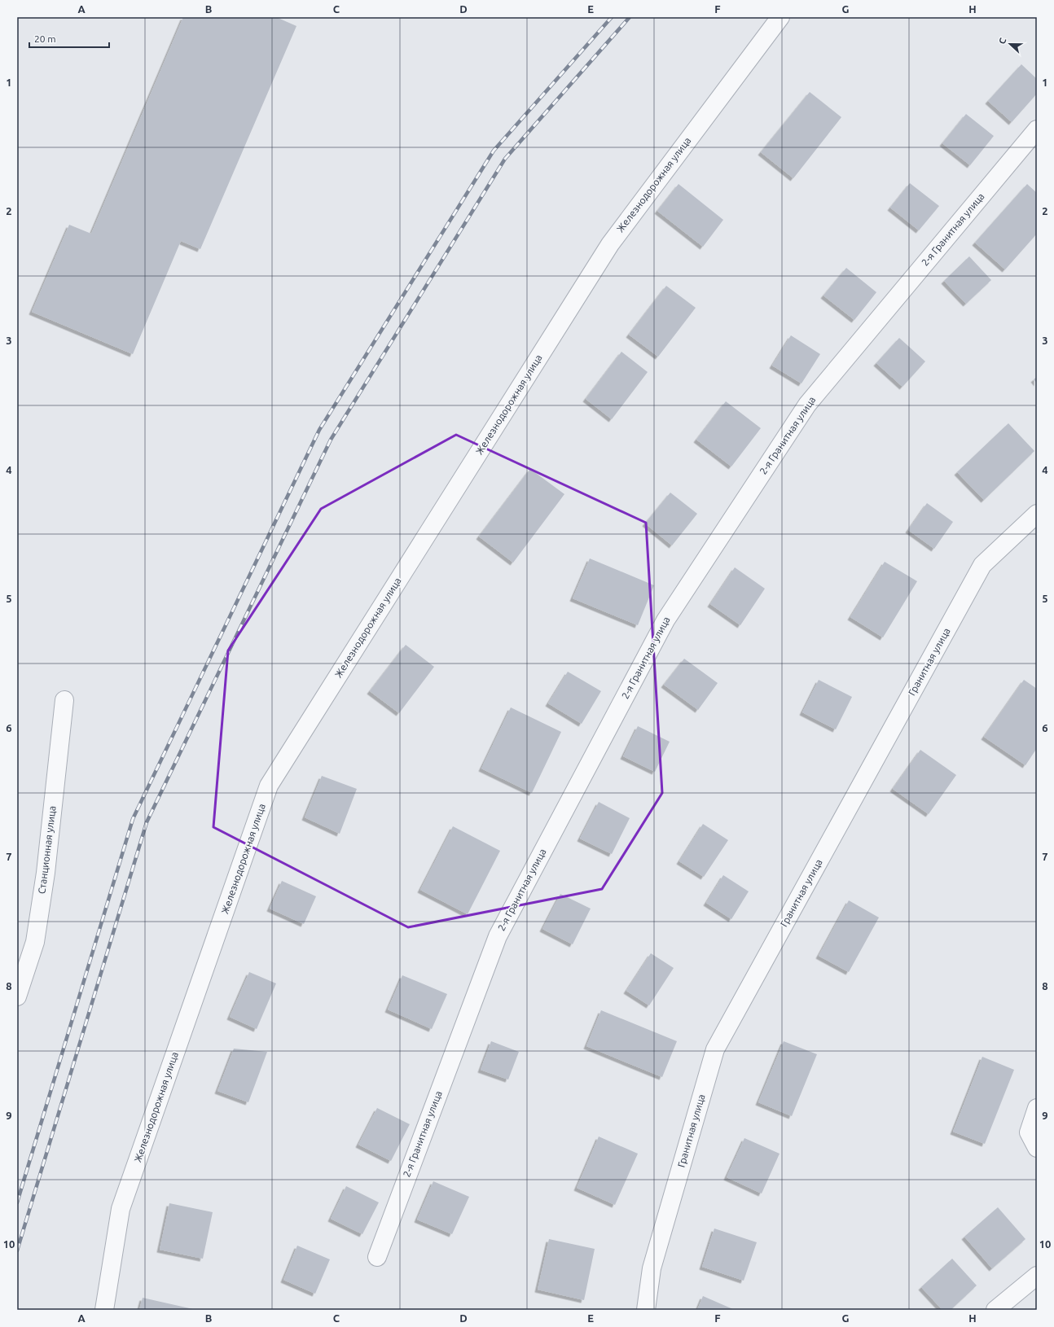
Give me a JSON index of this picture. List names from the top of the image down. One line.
{"streets":{"street":["Железнодорожная улица","2-я Гранитная улица","Гранитная улица","Станционная улица"]},"scale_bar":"20 m","north":"left","grid":{"columns":["A","B","C","D","E","F","G","H"],"rows":["1","2","3","4","5","6","7","8","9","10"]}}
